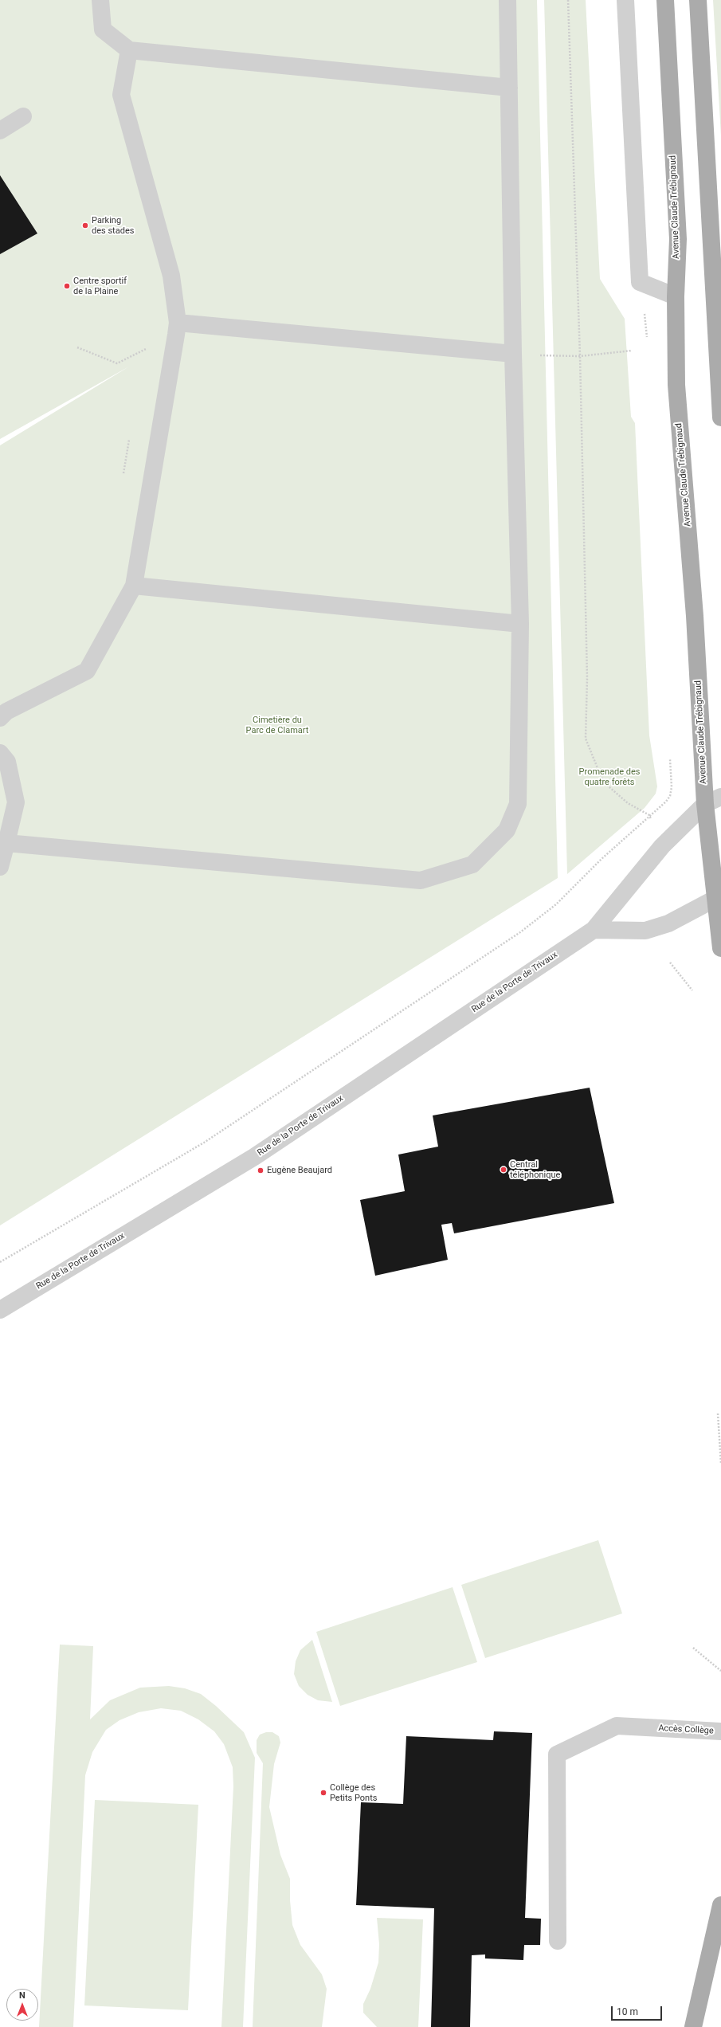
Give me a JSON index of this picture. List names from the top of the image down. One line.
{"streets":{"main road":["Avenue Claude Trébignaud"],"street":["Rue de la Porte de Trivaux","Accès Collège"]},"crossings":[["Avenue Claude Trébignaud","Rue de la Porte de Trivaux"]],"parks":["Cimetière du Parc de Clamart","Promenade des quatre forêts"],"places":["Parking des stades","Centre sportif de la Plaine","Central téléphonique","Eugène Beaujard","Collège des Petits Ponts"],"scale_bar":"10 m","north":"top"}
